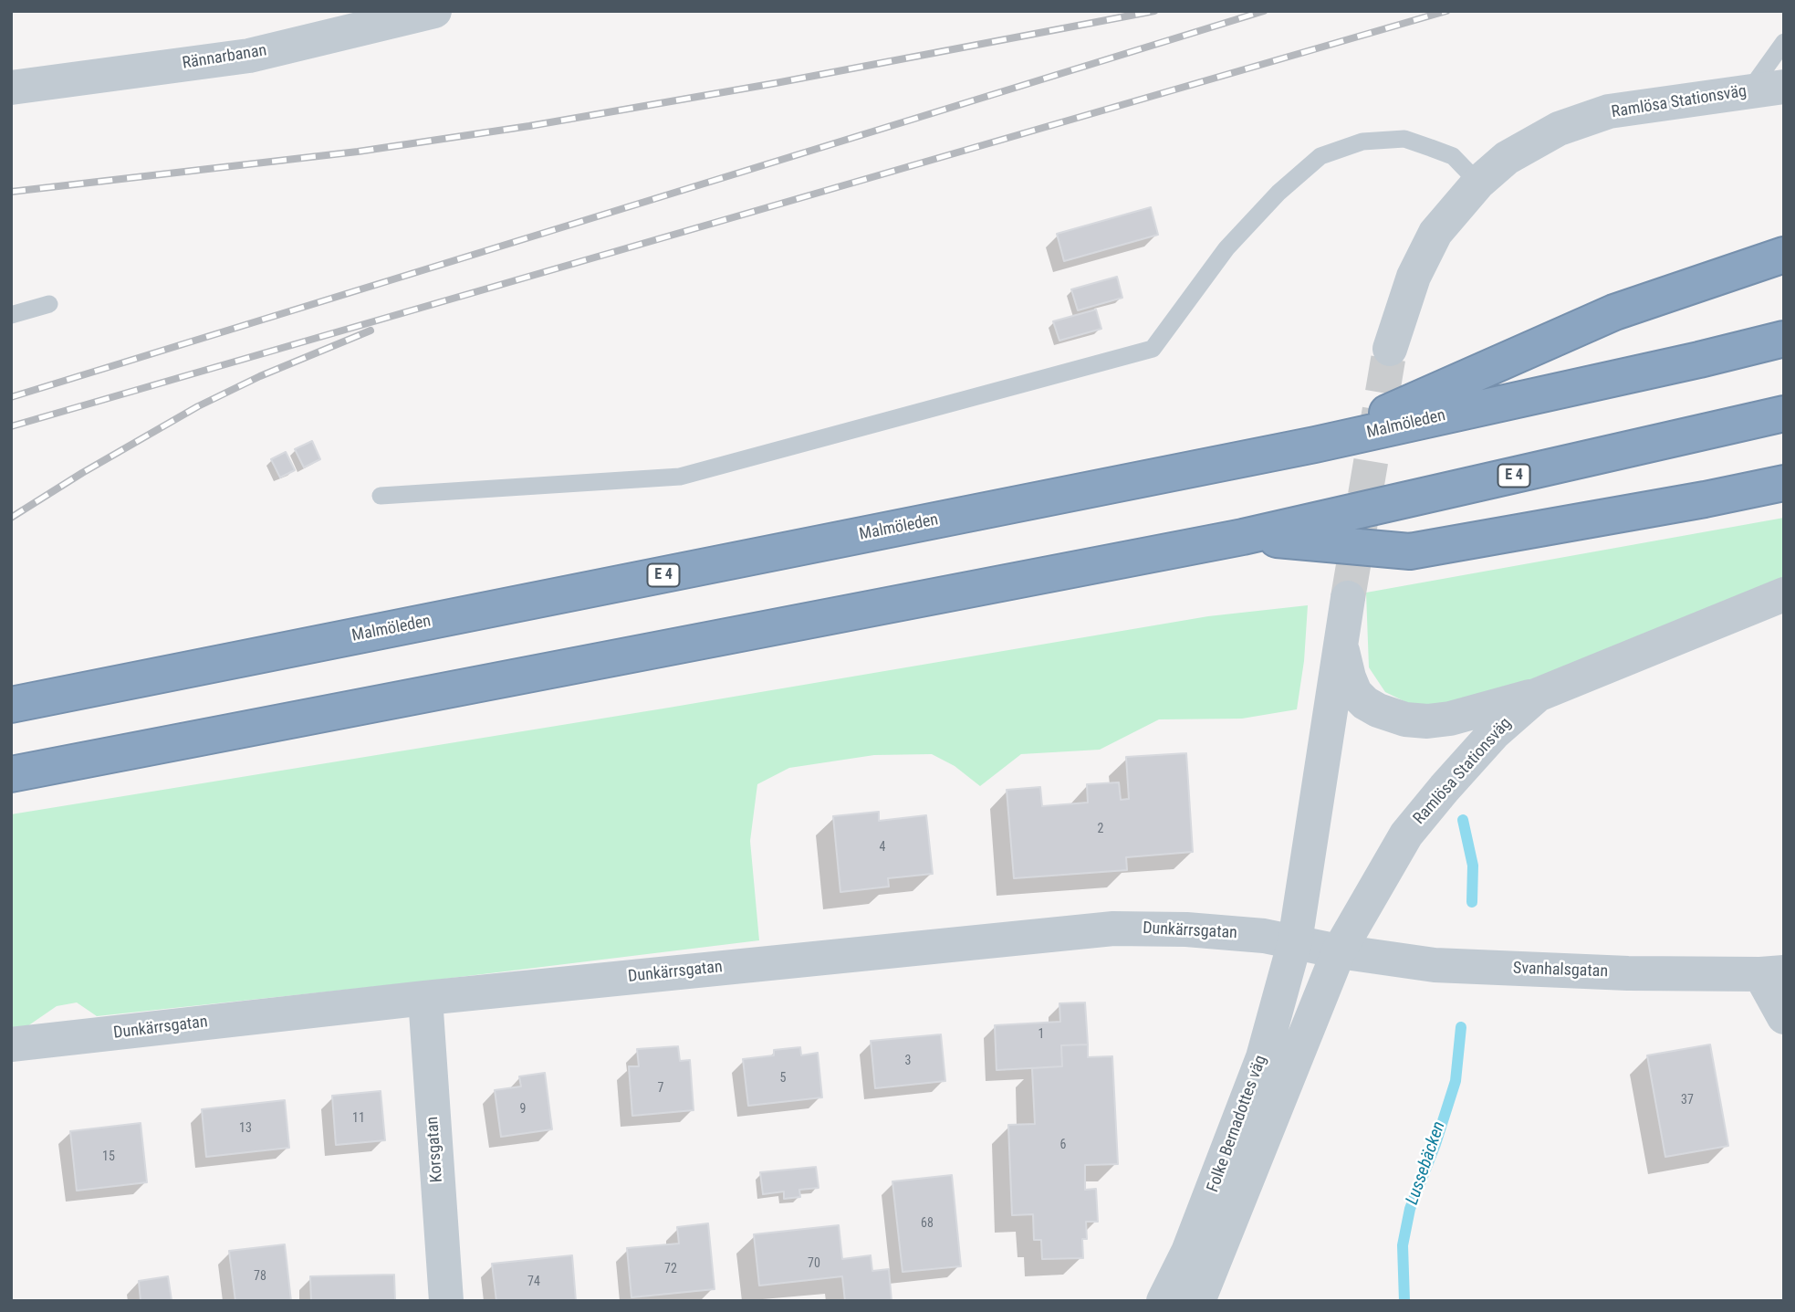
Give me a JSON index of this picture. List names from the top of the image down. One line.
{"streets":{"highway":["Malmöleden","E 4"],"street":["Rännarbanan","Ramlösa Stationsväg","Dunkärrsgatan","Svanhalsgatan","Folke Bernadottes väg","Korsgatan"]},"crossings":[["Ramlösa Stationsväg","Dunkärrsgatan"],["Ramlösa Stationsväg","Svanhalsgatan"],["Ramlösa Stationsväg","Folke Bernadottes väg"],["Dunkärrsgatan","Svanhalsgatan"],["Dunkärrsgatan","Folke Bernadottes väg"],["Dunkärrsgatan","Korsgatan"],["Svanhalsgatan","Folke Bernadottes väg"]],"water":["Lussebäcken"],"house_numbers":["2","4","1","3","5","7","37","9","11","13","6","15","68","70","72","78","74"]}
